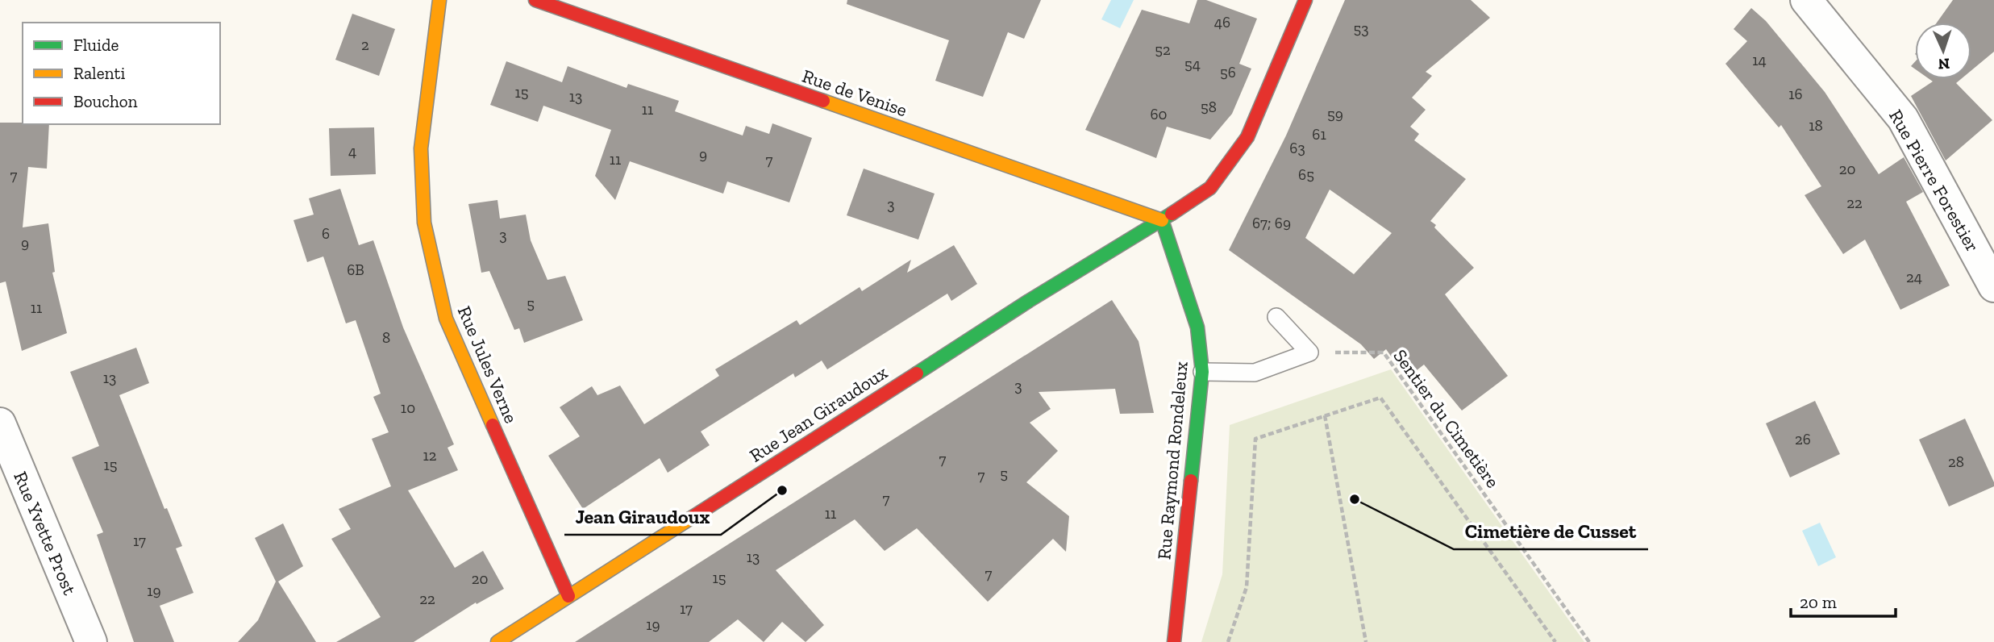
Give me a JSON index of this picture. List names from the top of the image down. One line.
{"streets":{"street":["Rue de Venise","Rue Pierre Forestier","Rue Jules Verne","Rue Jean Giraudoux","Rue Raymond Rondeleux","Rue Yvette Prost"],"path":["Sentier du Cimetière"]},"crossings":[["Rue de Venise","Rue Jean Giraudoux"],["Rue de Venise","Rue Raymond Rondeleux"],["Rue Jules Verne","Rue Jean Giraudoux"],["Rue Jean Giraudoux","Rue Raymond Rondeleux"]],"places":["Jean Giraudoux","Cimetière de Cusset"],"house_numbers":["46","53","2","52","14","54","56","15","16","13","58","11","60","59","18","61","63","4","9","11","7","20","65","7","22","3","67; 69","6","3","9","6B","24","5","11","8","13","3","10","26","12","7","28","15","5","7","7","11","17","13","7","15","20","19","22","17","19"],"legend":["Fluide","Ralenti","Bouchon"],"scale_bar":"20 m","north":"bottom"}
